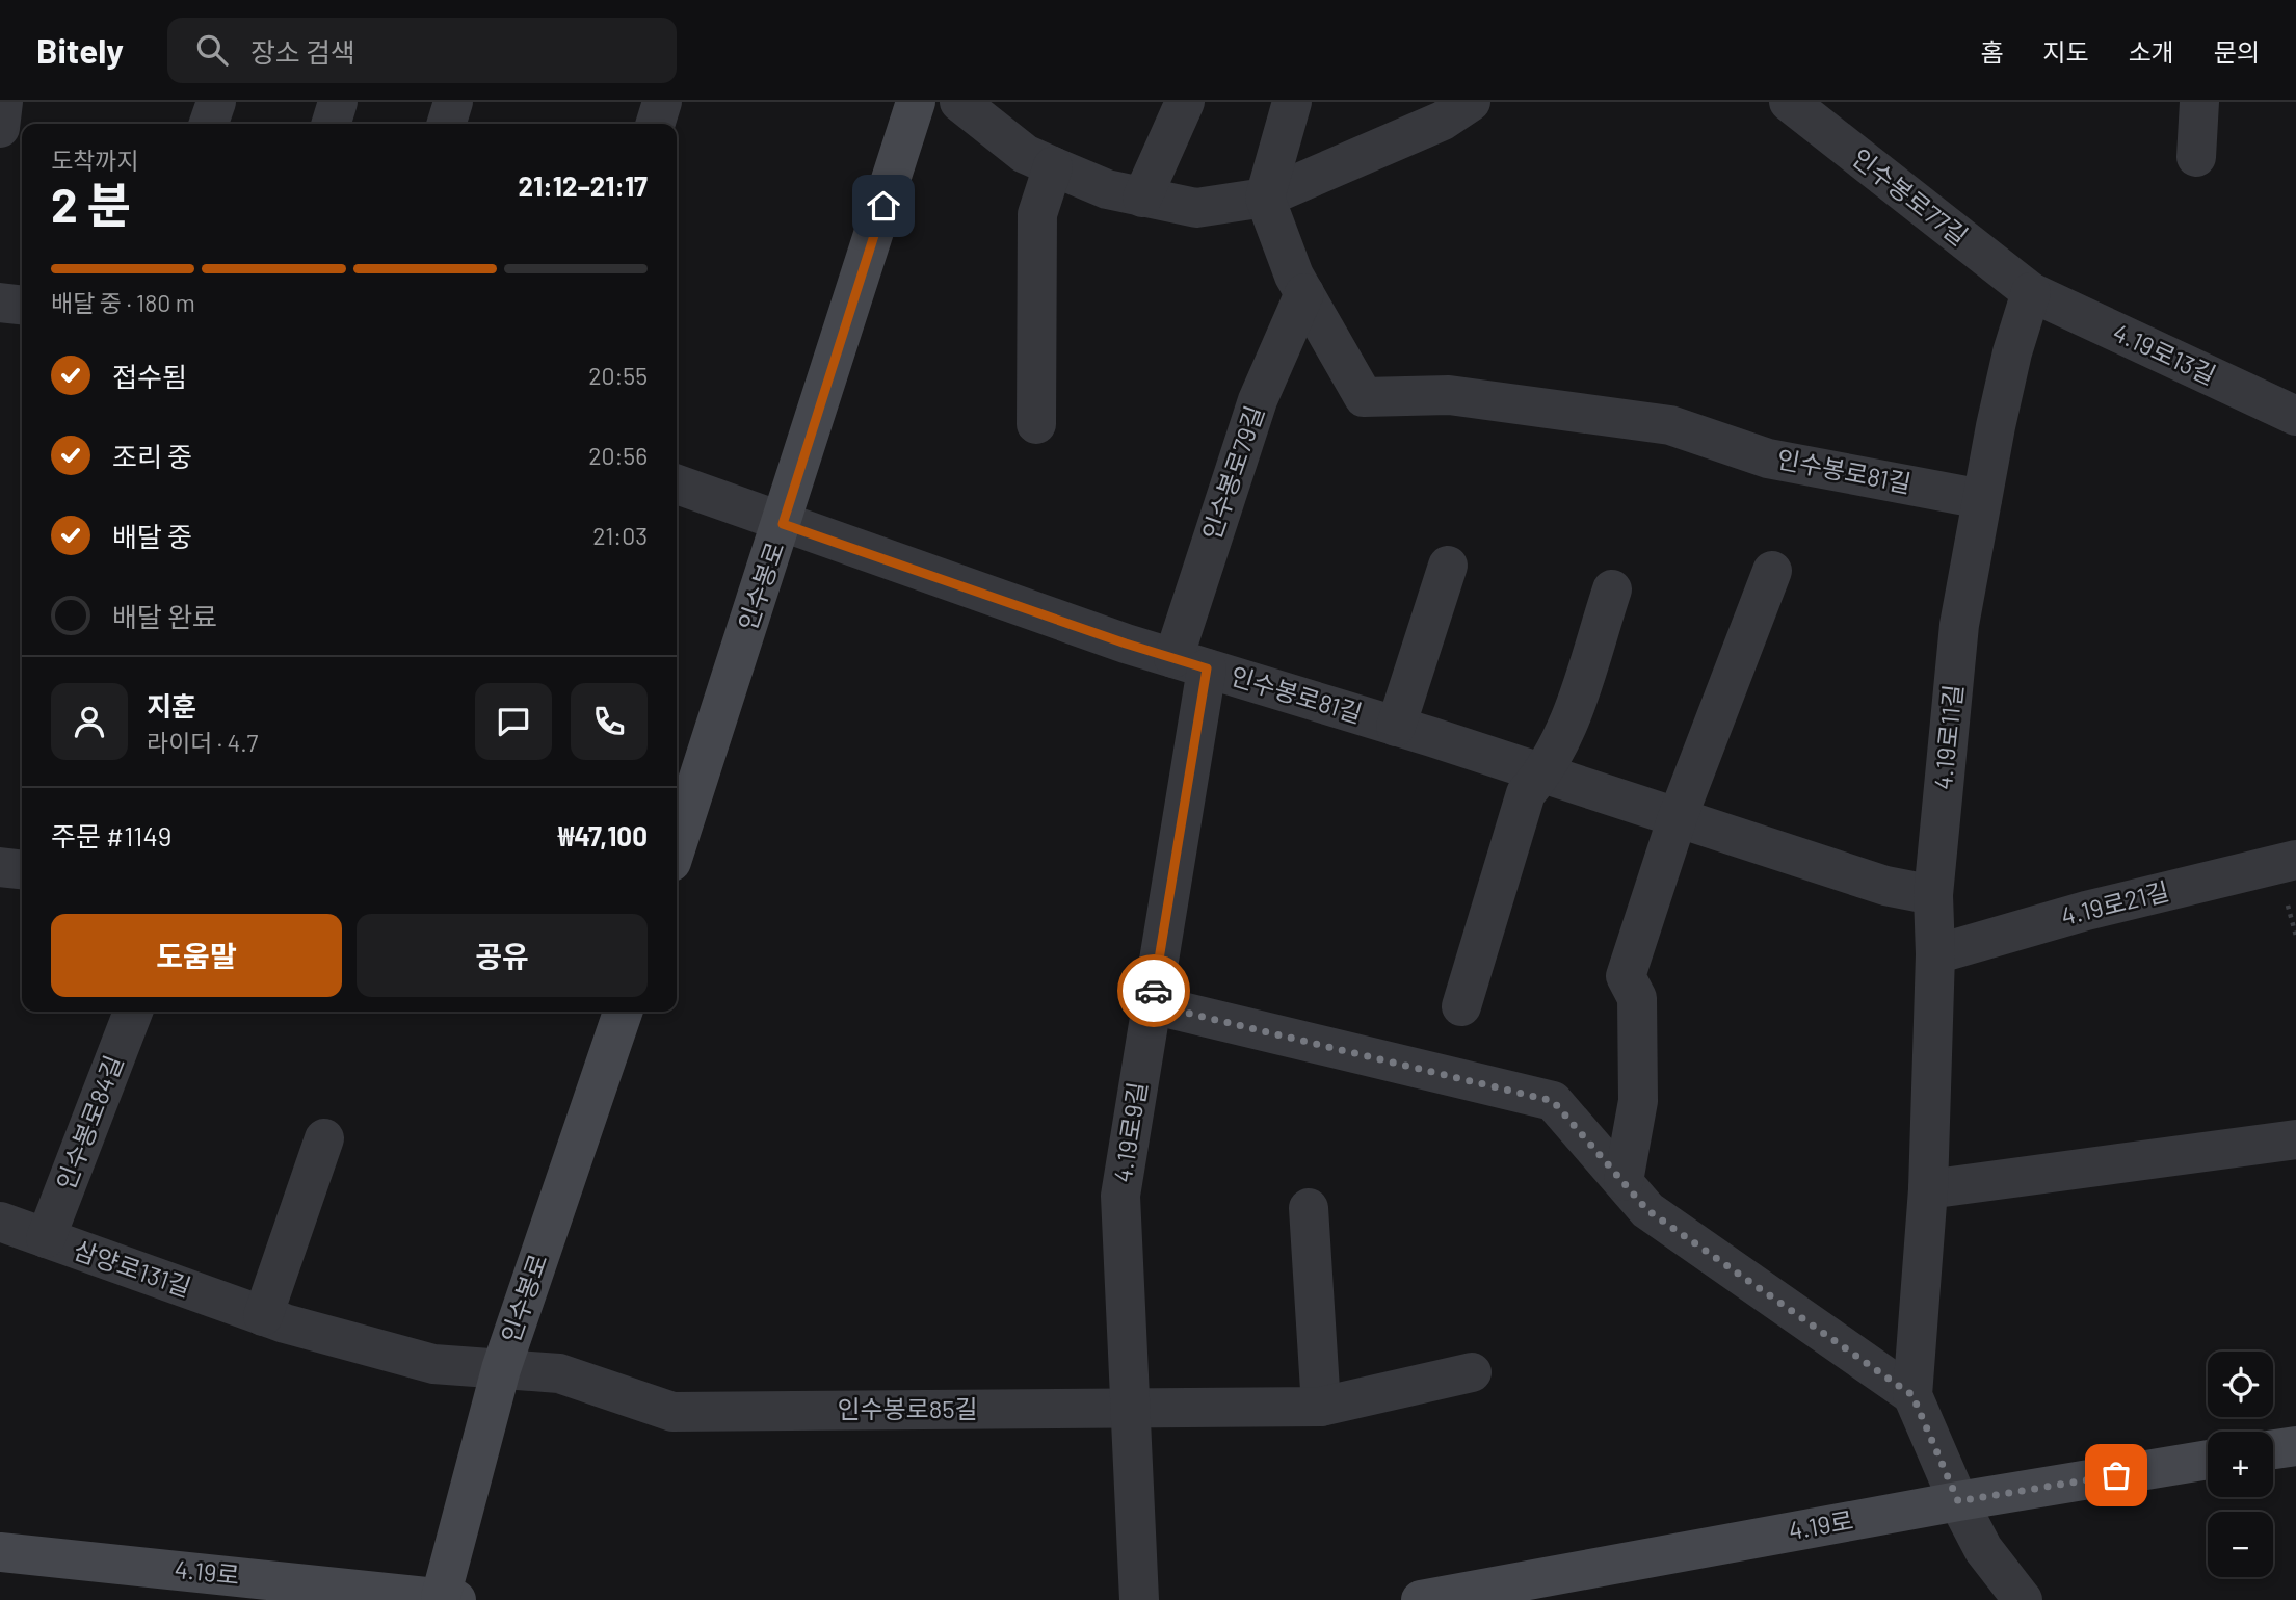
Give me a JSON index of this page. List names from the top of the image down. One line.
{"streets":{"main road":["인수봉로","4.19로"],"street":["인수봉로77길","4.19로13길","인수봉로81길","인수봉로79길","4.19로11길","4.19로21길","인수봉로84길","4.19로9길","삼양로131길","인수봉로85길"]},"crossings":[["인수봉로77길","4.19로13길"],["인수봉로77길","4.19로11길"],["4.19로13길","4.19로11길"],["인수봉로81길","인수봉로79길"],["인수봉로81길","인수봉로"],["인수봉로81길","4.19로11길"],["인수봉로81길","4.19로9길"],["인수봉로79길","4.19로9길"],["인수봉로","삼양로131길"],["인수봉로","인수봉로85길"],["인수봉로","4.19로"],["4.19로11길","4.19로21길"],["4.19로11길","4.19로"],["인수봉로84길","삼양로131길"],["4.19로9길","인수봉로85길"],["삼양로131길","인수봉로85길"]],"page":{"header":"Bitely","search":"장소 검색","nav":["홈","지도","소개","문의"],"heading":["2 분","도착까지","21:12–21:17"],"panel":["지훈","라이더 · 4.7","주문 #1149","₩47,100"],"bar":"배달 중 · 180 m","list":[["접수됨","20:55"],["조리 중","20:56"],["배달 중","21:03"],"배달 완료"],"buttons":["도움말","공유"],"map_buttons":["+","−"]}}
